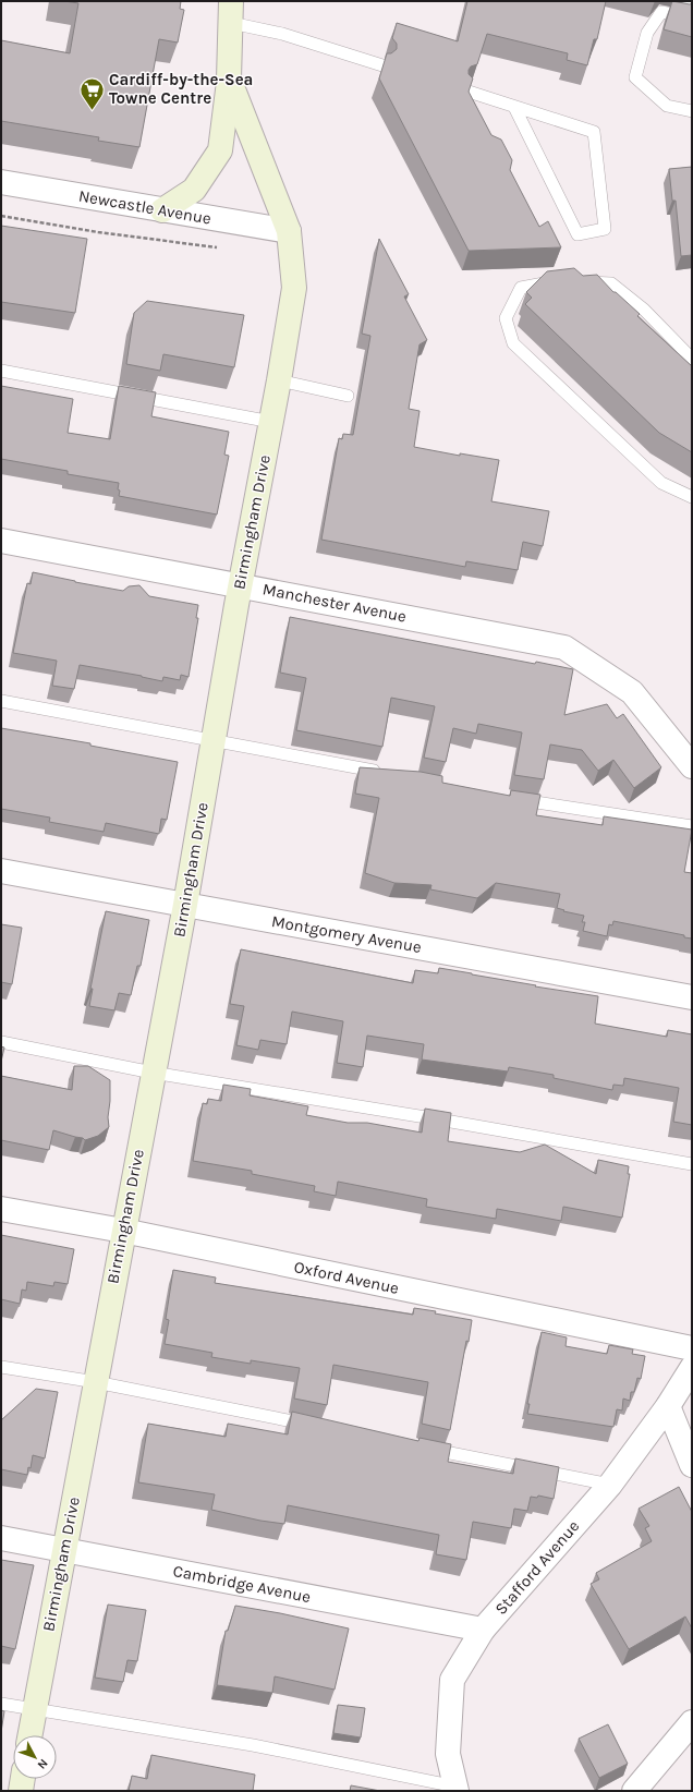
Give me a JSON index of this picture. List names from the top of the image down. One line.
{"streets":{"main road":["Birmingham Drive"],"street":["Newcastle Avenue","Manchester Avenue","Montgomery Avenue","Oxford Avenue","Stafford Avenue","Cambridge Avenue"]},"crossings":[["Newcastle Avenue","Birmingham Drive"],["Birmingham Drive","Manchester Avenue"],["Birmingham Drive","Montgomery Avenue"],["Birmingham Drive","Oxford Avenue"],["Birmingham Drive","Cambridge Avenue"],["Stafford Avenue","Cambridge Avenue"]],"places":{"supermarket":["Cardiff-by-the-Sea Towne Centre"]},"north":"bottom right"}
